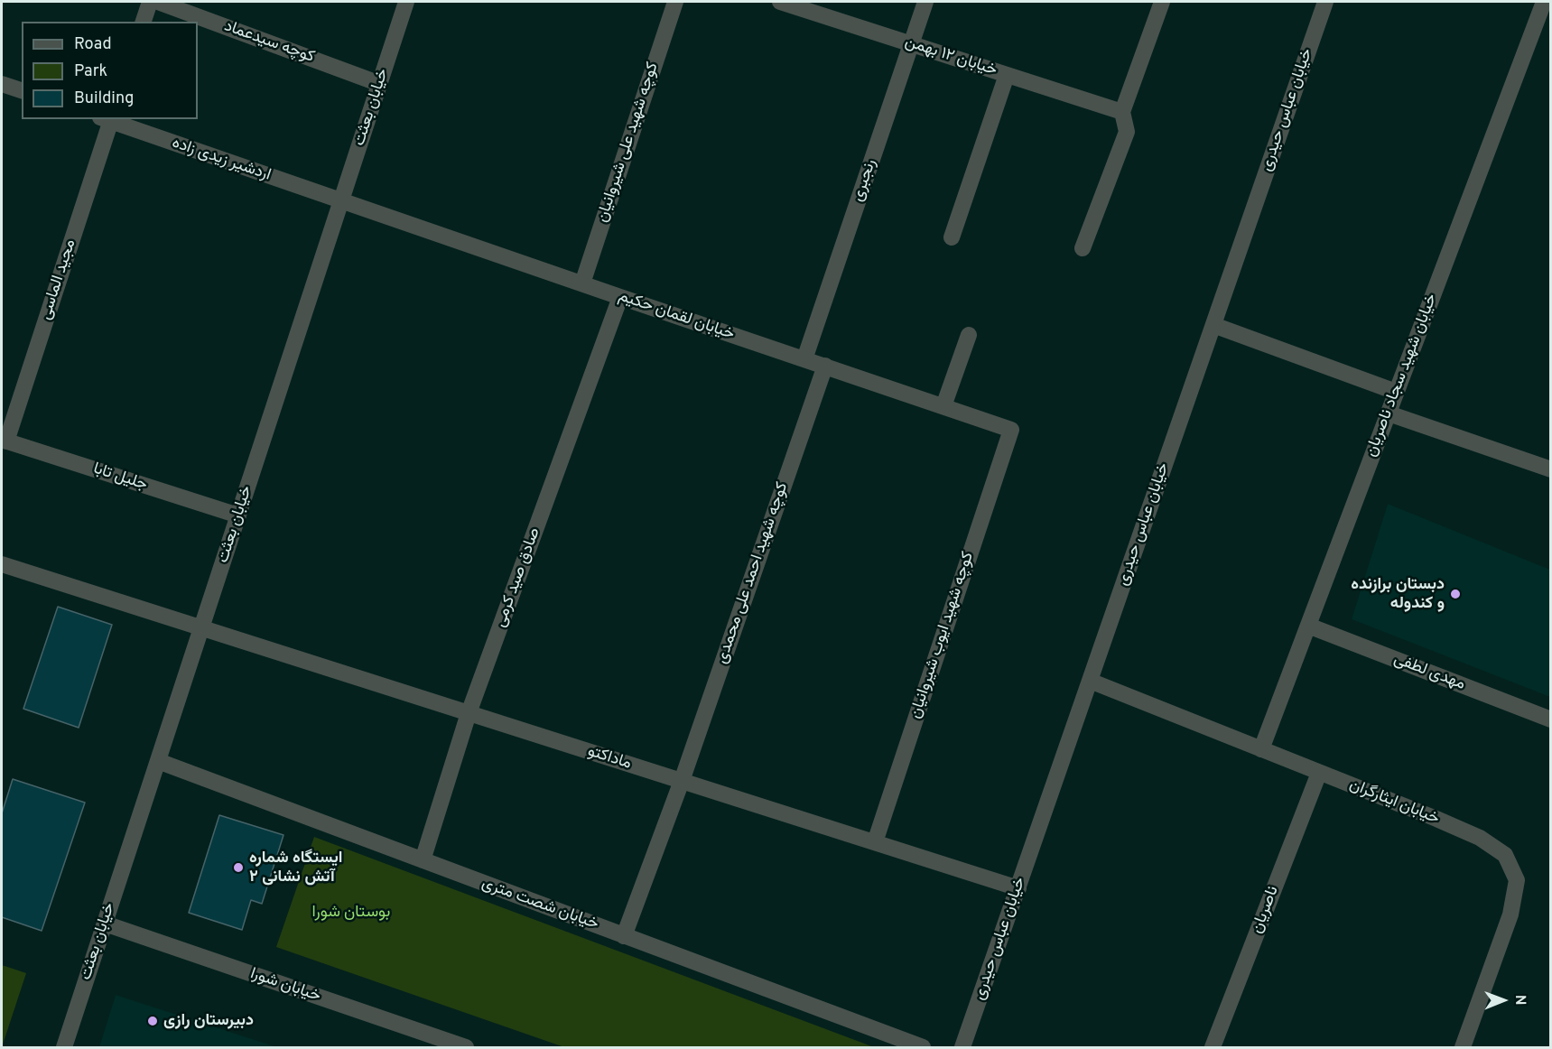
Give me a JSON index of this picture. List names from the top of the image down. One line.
{"streets":{"street":["کوچه سیدعماد","خیابان ۱۲ بهمن","خیابان بعثت","خیابان عباس حیدری","کوچه شهید علی شیروانیان","اردشیر زیدی زاده","رنجبری","مجید الماسی","خیابان لقمان حکیم","خیابان شهید سجاد ناصریان","جلیل تابا","کوچه شهید احمد علی محمدی","صادق صید کرمی","کوچه شهید ایوب شیروانیان","مهدی لطفی","ماداکتو","خیابان ایثارگران","خیابان شصت متری","ناصریان","خیابان شورا"]},"crossings":[["کوچه سیدعماد","خیابان بعثت"],["خیابان ۱۲ بهمن","رنجبری"],["خیابان بعثت","اردشیر زیدی زاده"],["خیابان بعثت","خیابان لقمان حکیم"],["خیابان بعثت","جلیل تابا"],["خیابان بعثت","ماداکتو"],["خیابان بعثت","خیابان شصت متری"],["خیابان بعثت","خیابان شورا"],["خیابان عباس حیدری","ماداکتو"],["خیابان عباس حیدری","خیابان ایثارگران"],["کوچه شهید علی شیروانیان","خیابان لقمان حکیم"],["اردشیر زیدی زاده","مجید الماسی"],["اردشیر زیدی زاده","خیابان لقمان حکیم"],["رنجبری","خیابان لقمان حکیم"],["مجید الماسی","جلیل تابا"],["خیابان لقمان حکیم","کوچه شهید احمد علی محمدی"],["خیابان لقمان حکیم","صادق صید کرمی"],["خیابان لقمان حکیم","کوچه شهید ایوب شیروانیان"],["خیابان شهید سجاد ناصریان","مهدی لطفی"],["خیابان شهید سجاد ناصریان","خیابان ایثارگران"],["کوچه شهید احمد علی محمدی","ماداکتو"],["کوچه شهید احمد علی محمدی","خیابان شصت متری"],["صادق صید کرمی","ماداکتو"],["صادق صید کرمی","خیابان شصت متری"],["کوچه شهید ایوب شیروانیان","ماداکتو"],["خیابان ایثارگران","ناصریان"]],"parks":["بوستان شورا"],"places":["دبستان برازنده و کندوله","ایستگاه شماره ۲ آتش نشانی","دبیرستان رازی"],"legend":["Road","Park","Building"],"north":"right"}
